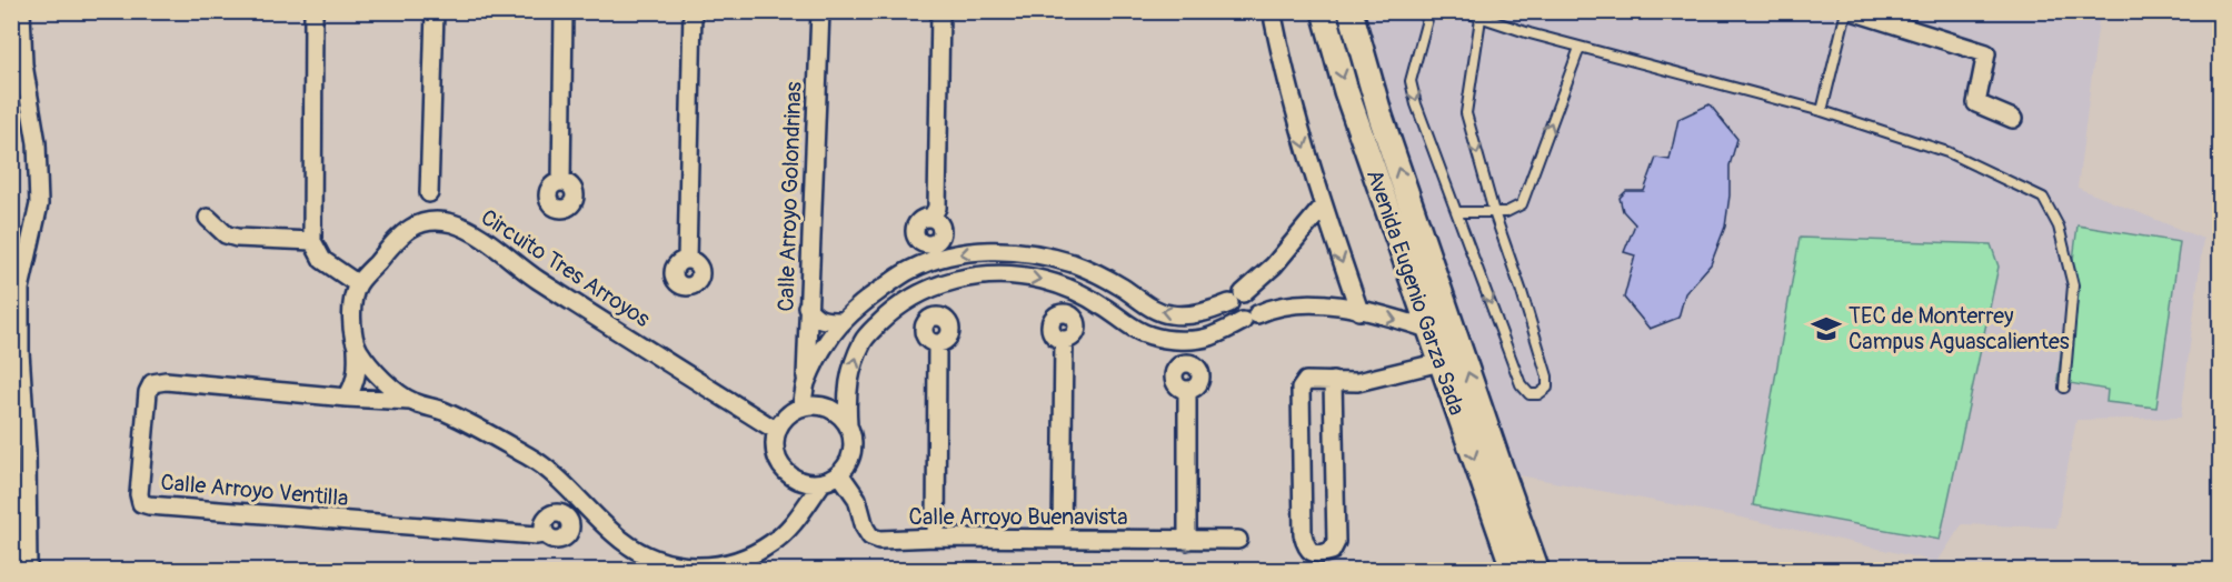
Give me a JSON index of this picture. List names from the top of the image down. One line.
{"streets":{"main road":["Avenida Eugenio Garza Sada"],"street":["Calle Arroyo Golondrinas","Circuito Tres Arroyos","Calle Arroyo Ventilla","Calle Arroyo Buenavista"]},"crossings":[["Circuito Tres Arroyos","Calle Arroyo Buenavista"]],"places":{"school or university":["TEC de Monterrey Campus Aguascalientes"]}}
